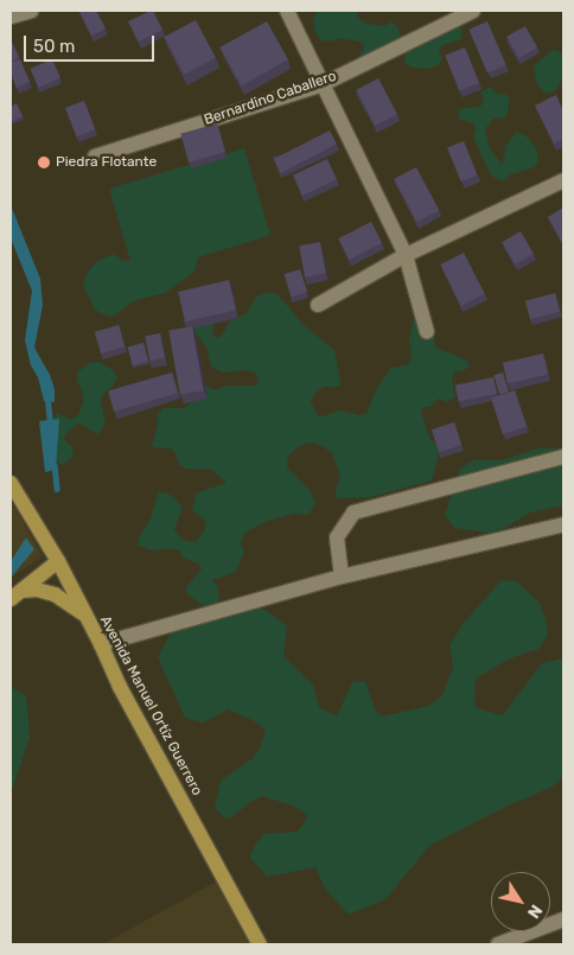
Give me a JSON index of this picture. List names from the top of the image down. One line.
{"streets":{"main road":["Avenida Manuel Ortíz Guerrero"],"street":["Bernardino Caballero"]},"places":["Piedra Flotante"],"scale_bar":"50 m","north":"bottom right"}
